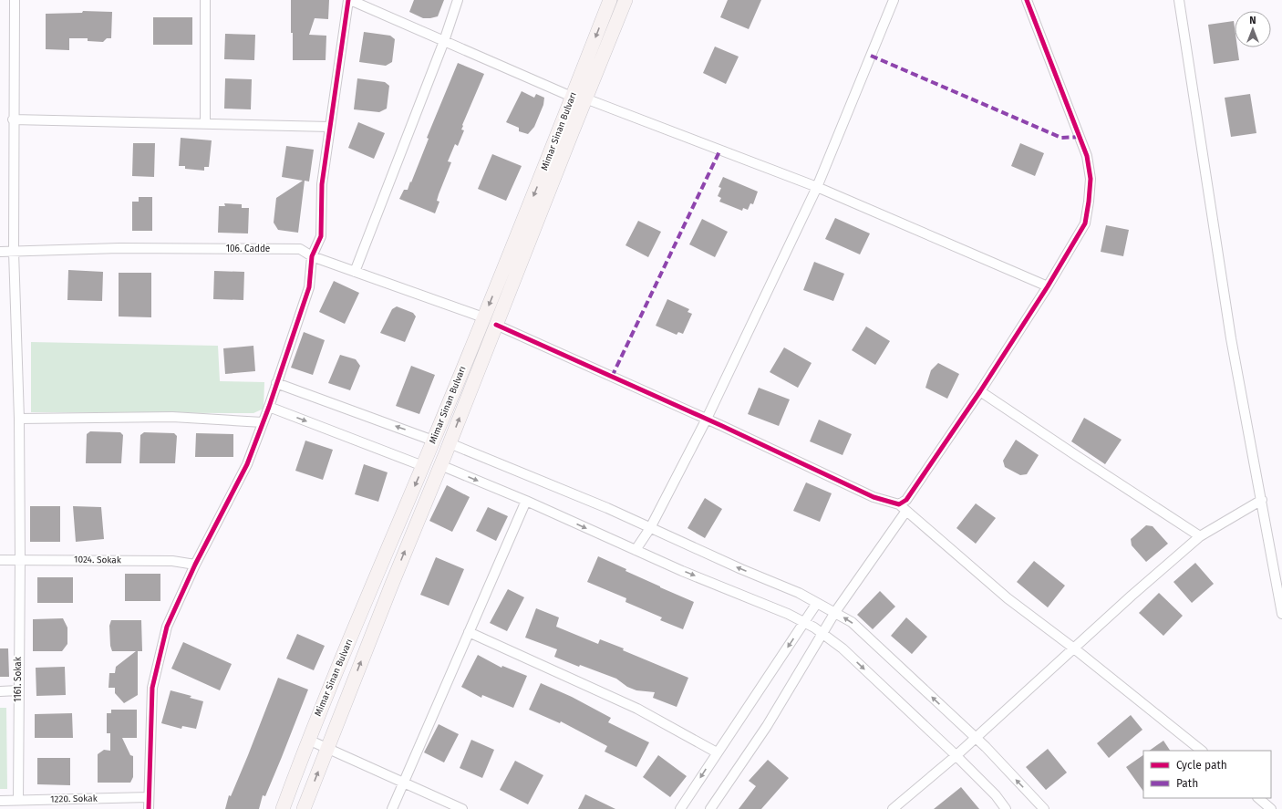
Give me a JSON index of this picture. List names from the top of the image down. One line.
{"streets":{"main road":["Mimar Sinan Bulvarı"],"street":["106. Cadde","1024. Sokak","1161. Sokak","1220. Sokak"]},"crossings":[["Mimar Sinan Bulvarı","106. Cadde"],["106. Cadde","1161. Sokak"],["1024. Sokak","1161. Sokak"],["1161. Sokak","1220. Sokak"]],"legend":["Cycle path","Path"],"north":"top"}
